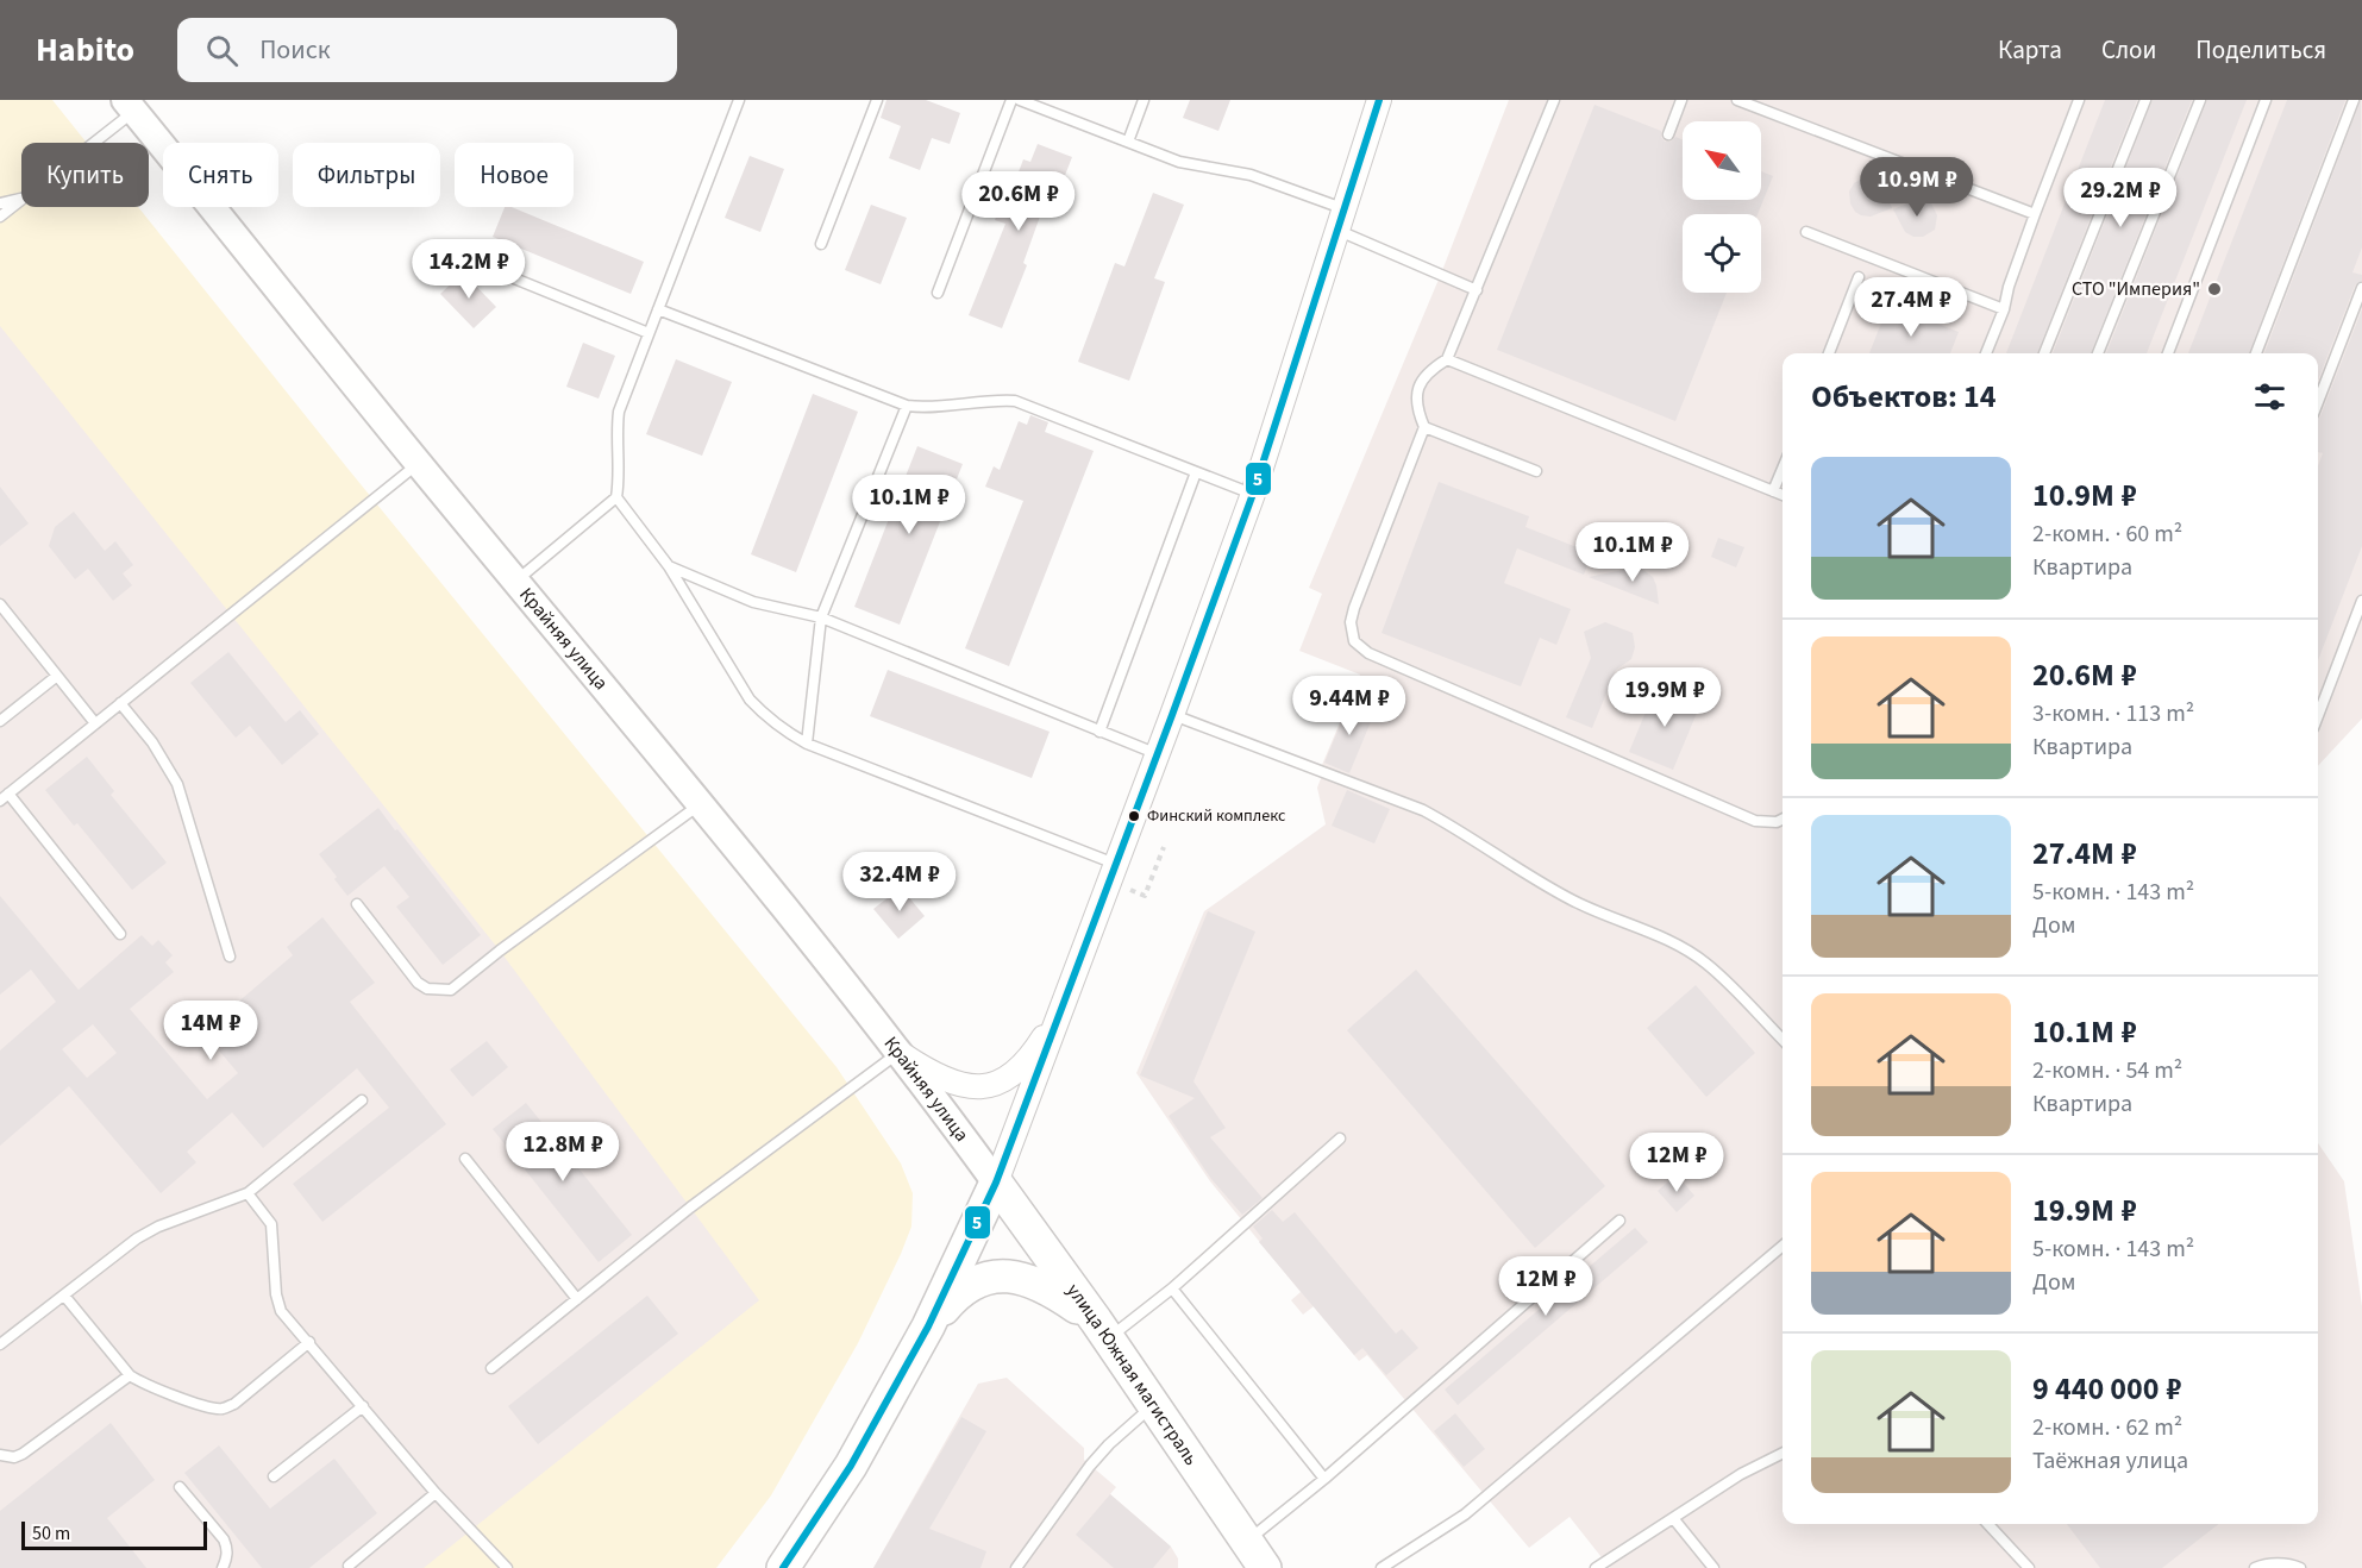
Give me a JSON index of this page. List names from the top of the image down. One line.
{"streets":{"highway":["улица Южная магистраль"],"main road":["Крайняя улица"]},"crossings":[["Крайняя улица","улица Южная магистраль"]],"places":["СТО \"Империя\"","Финский комплекс"],"lines":["transit line 5"],"scale_bar":"50 m","north":"top left","page":{"header":"Habito","search":"Поиск","nav":["Карта","Слои","Поделиться"],"chip":["Купить","Снять","Фильтры","Новое"],"price":["10.9M ₽","29.2M ₽","20.6M ₽","14.2M ₽","27.4M ₽","10.1M ₽","10.1M ₽","19.9M ₽","9.44M ₽","32.4M ₽","14M ₽","12.8M ₽","12M ₽","12M ₽"],"heading":"Объектов: 14","list":[{"name":"10.9M ₽","note":"2-комн. · 60 m² · Квартира"},{"name":"20.6M ₽","note":"3-комн. · 113 m² · Квартира"},{"name":"27.4M ₽","note":"5-комн. · 143 m² · Дом"},{"name":"10.1M ₽","note":"2-комн. · 54 m² · Квартира"},{"name":"19.9M ₽","note":"5-комн. · 143 m² · Дом"},{"name":"9 440 000 ₽","note":"2-комн. · 62 m² · Таёжная улица"}],"scale":"50 m"}}
